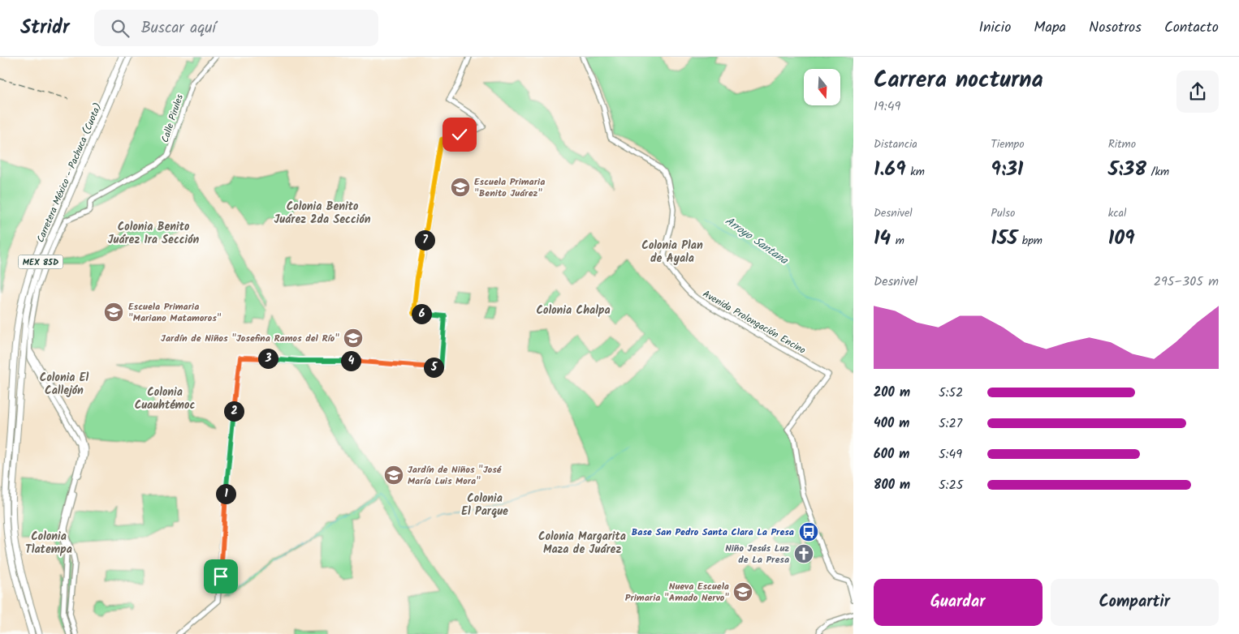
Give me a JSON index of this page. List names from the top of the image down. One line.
{"streets":{"highway":["Carretera México - Pachuca (Cuota)","MEX 85D"],"street":["Calle Pirules","Avenida Prolongación Encino"]},"districts":["Colonia Benito Juárez 2da Sección","Colonia Benito Juárez 1ra Sección","Colonia Plan de Ayala","Colonia Chalpa","Colonia El Callejón","Colonia Cuauhtémoc","Colonia El Parque","Colonia Tlatempa","Colonia Margarita Maza de Juárez"],"water":["Arroyo Santana"],"places":{"school or university":["Escuela Primaria \"Benito Juárez\"","Escuela Primaria \"Mariano Matamoros\"","Jardín de Niños \"Josefina Ramos del Río\"","Jardín de Niños \"José María Luis Mora\"","Nueva Escuela Primaria \"Amado Nervo\""],"bus stop":["Base San Pedro Santa Clara La Presa"],"church":["Niño Jesús Luz de La Presa"]},"north":"bottom","page":{"header":"Stridr","search":"Buscar aquí","nav":["Inicio","Mapa","Nosotros","Contacto"],"heading":["Carrera nocturna","19:49"],"stats":[["Distancia","1.69 km"],["Tiempo","9:31"],["Ritmo","5:38 /km"],["Desnivel","14 m"],["Pulso","155 bpm"],["kcal","109"]],"pins":["7","6","3","4","5","2","1"],"chart":["Desnivel","295–305 m"],"list":[{"name":"200 m","note":"5:52"},{"name":"400 m","note":"5:27"},{"name":"600 m","note":"5:49"},{"name":"800 m","note":"5:25"}],"buttons":["Guardar","Compartir"]}}
